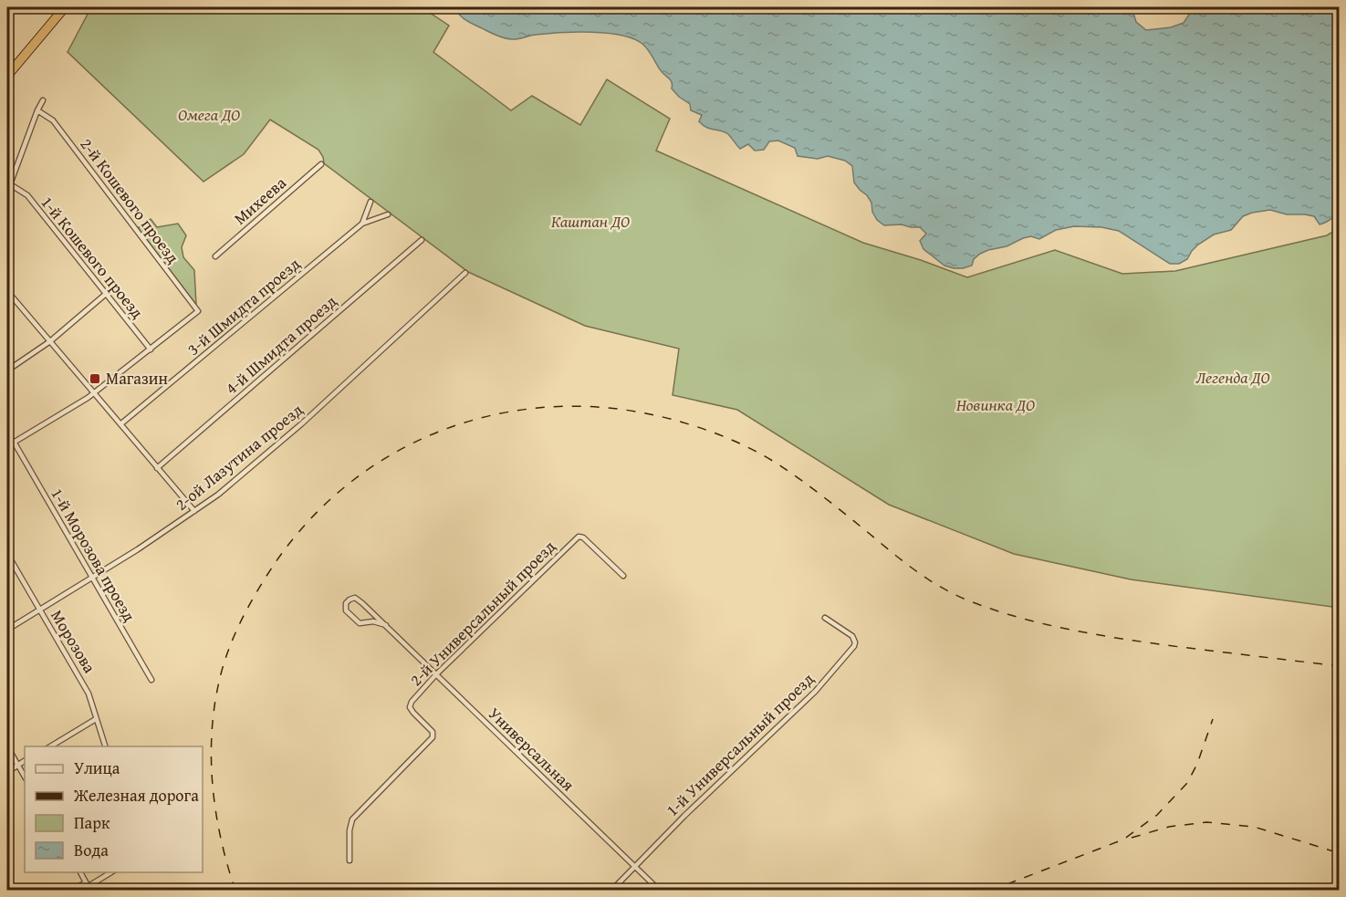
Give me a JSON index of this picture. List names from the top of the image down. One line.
{"streets":{"street":["2-й Кошевого проезд","Михеева","1-й Кошевого проезд","3-й Шмидта проезд","4-й Шмидта проезд","2-ой Лазутина проезд","1-й Морозова проезд","2-й Универсальный проезд","Морозова","1-й Универсальный проезд","Универсальная"]},"crossings":[["2-й Кошевого проезд","1-й Кошевого проезд"],["2-ой Лазутина проезд","1-й Морозова проезд"],["2-ой Лазутина проезд","Морозова"],["2-й Универсальный проезд","Универсальная"],["1-й Универсальный проезд","Универсальная"]],"parks":["Омега ДО","Каштан ДО","Легенда ДО","Новинка ДО"],"places":{"transit":["Магазин"]},"legend":["Улица","Железная дорога","Парк","Вода"]}
